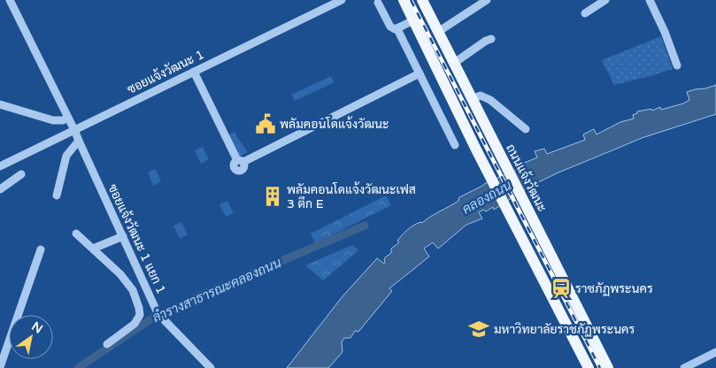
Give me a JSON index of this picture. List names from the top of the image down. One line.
{"streets":{"main road":["ถนนแจ้งวัฒนะ"],"street":["ซอยแจ้งวัฒนะ 1","ซอยแจ้งวัฒนะ 1 แยก 1"]},"crossings":[["ซอยแจ้งวัฒนะ 1","ซอยแจ้งวัฒนะ 1 แยก 1"]],"water":["คลองถนน","ลำรางสาธารณะคลองถนน"],"places":{"public building":["พลัมคอนโดแจ้งวัฒนะ"],"building":["พลัมคอนโดแจ้งวัฒนะเฟส 3 ตึก E"],"station":["ราชภัฏพระนคร"],"school or university":["มหาวิทยาลัยราชภัฏพระนคร"]},"north":"top right"}
